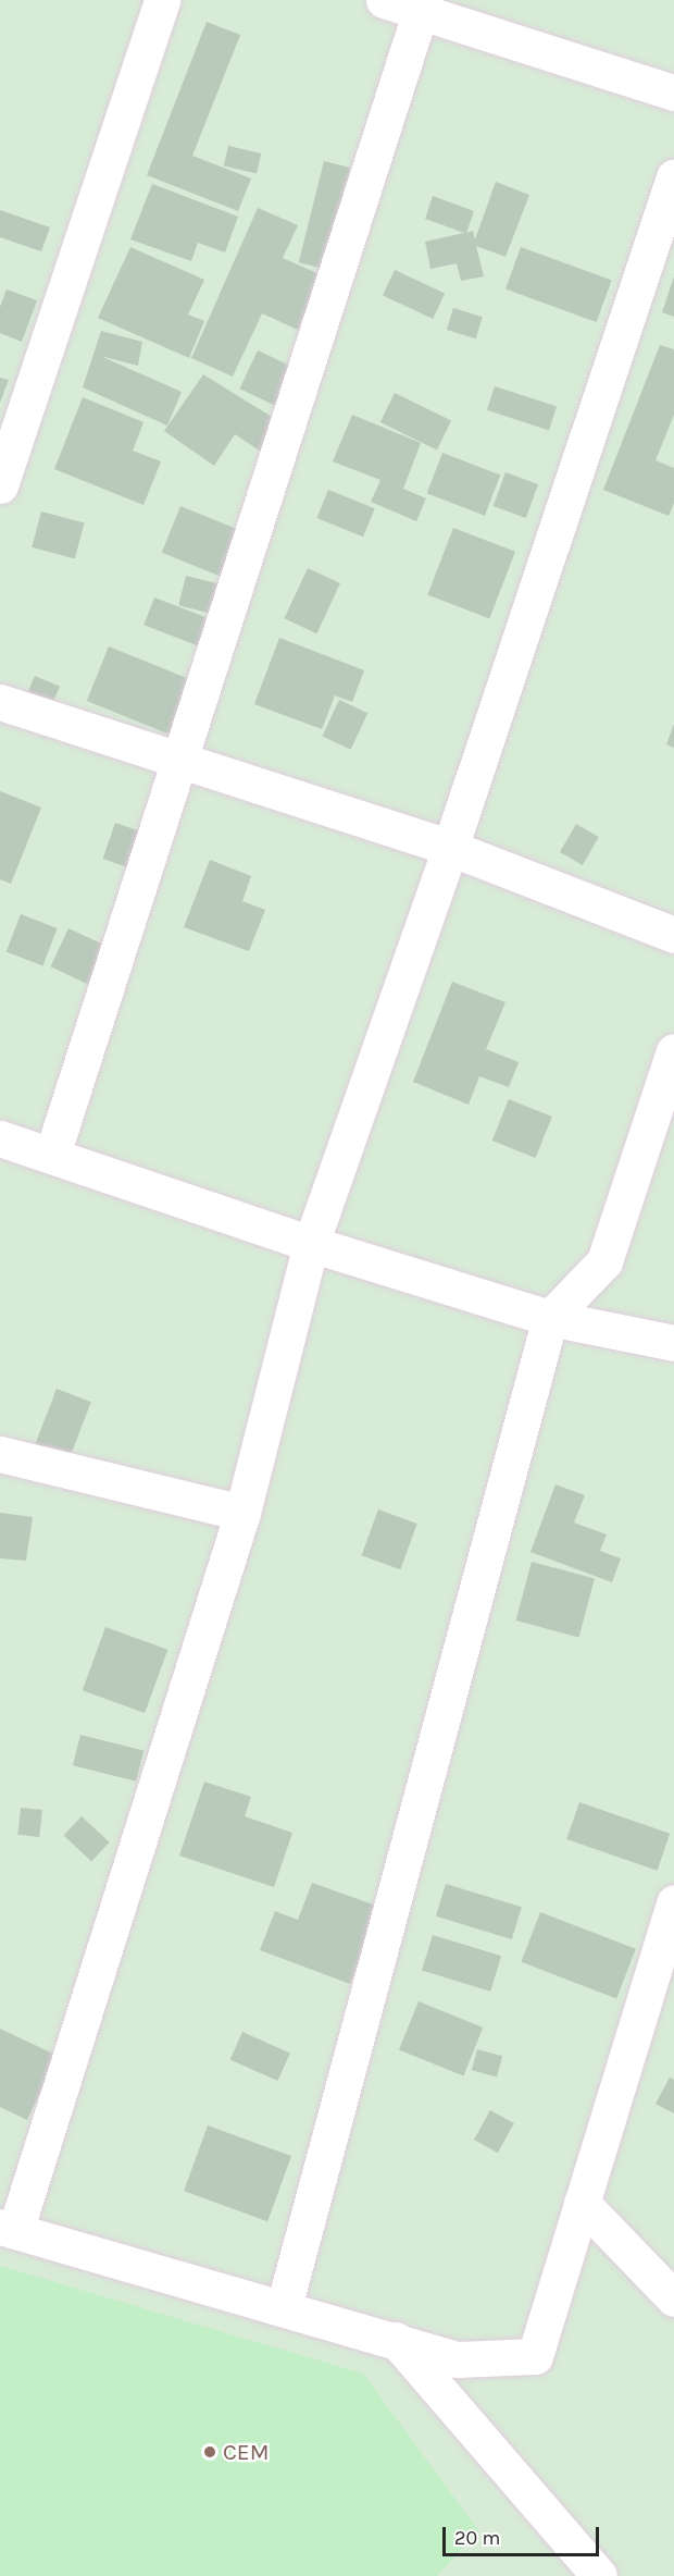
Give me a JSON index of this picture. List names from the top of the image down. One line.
{"places":["CEM"],"scale_bar":"20 m"}
